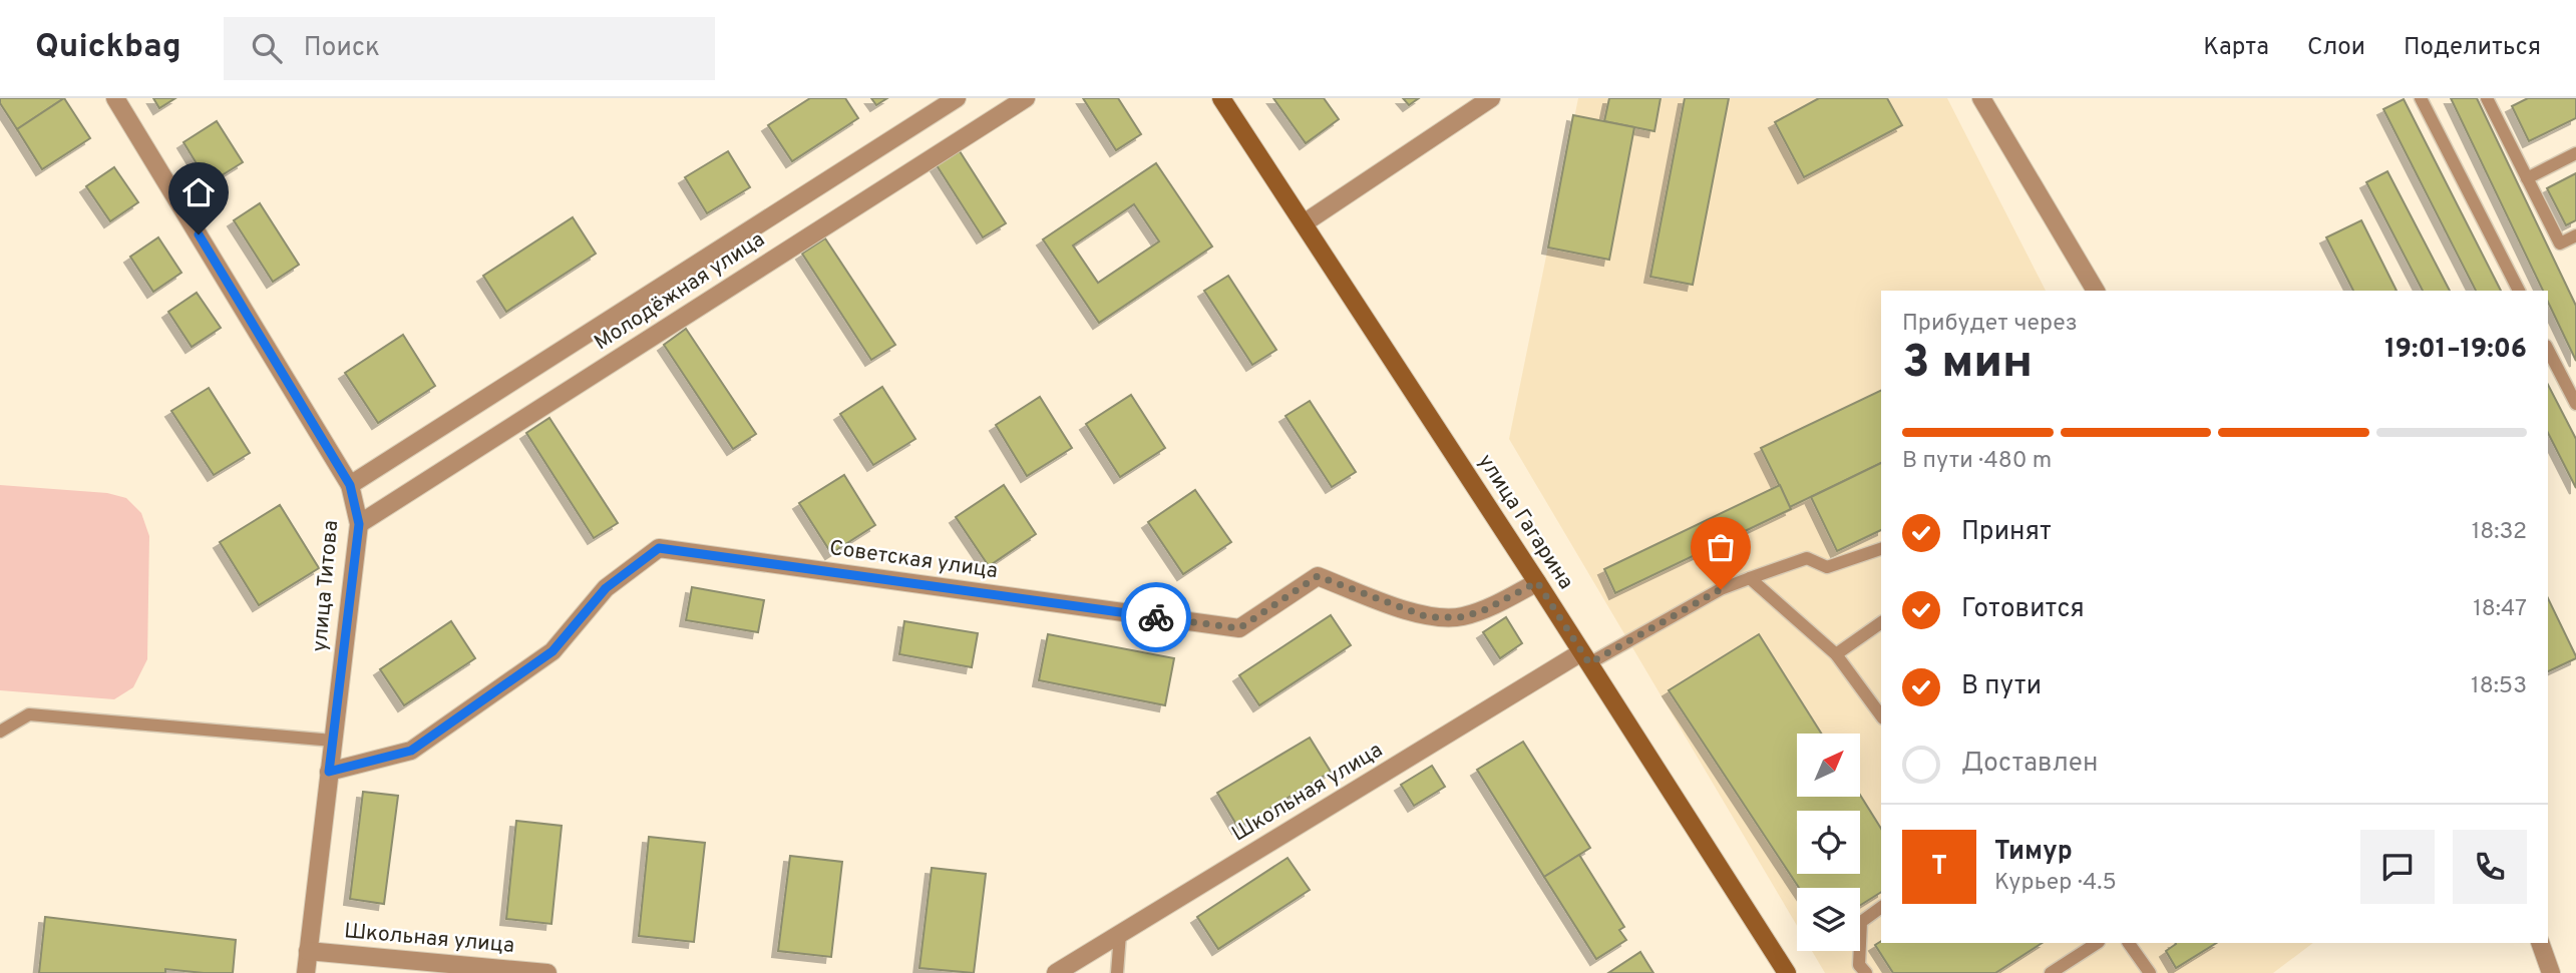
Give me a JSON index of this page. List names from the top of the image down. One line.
{"streets":{"main road":["улица Гагарина"],"street":["Молодёжная улица","Советская улица","улица Титова","Школьная улица"]},"crossings":[["Молодёжная улица","улица Титова"],["улица Гагарина","Советская улица"],["улица Гагарина","Школьная улица"],["Советская улица","улица Титова"],["улица Титова","Школьная улица"]],"north":"top right","page":{"header":"Quickbag","search":"Поиск","nav":["Карта","Слои","Поделиться"],"heading":["3 мин","Прибудет через","19:01–19:06"],"panel":["Тимур","Курьер · 4.5"],"bar":"В пути · 480 m","list":[["Принят","18:32"],["Готовится","18:47"],["В пути","18:53"],"Доставлен"],"round":"Т"}}
